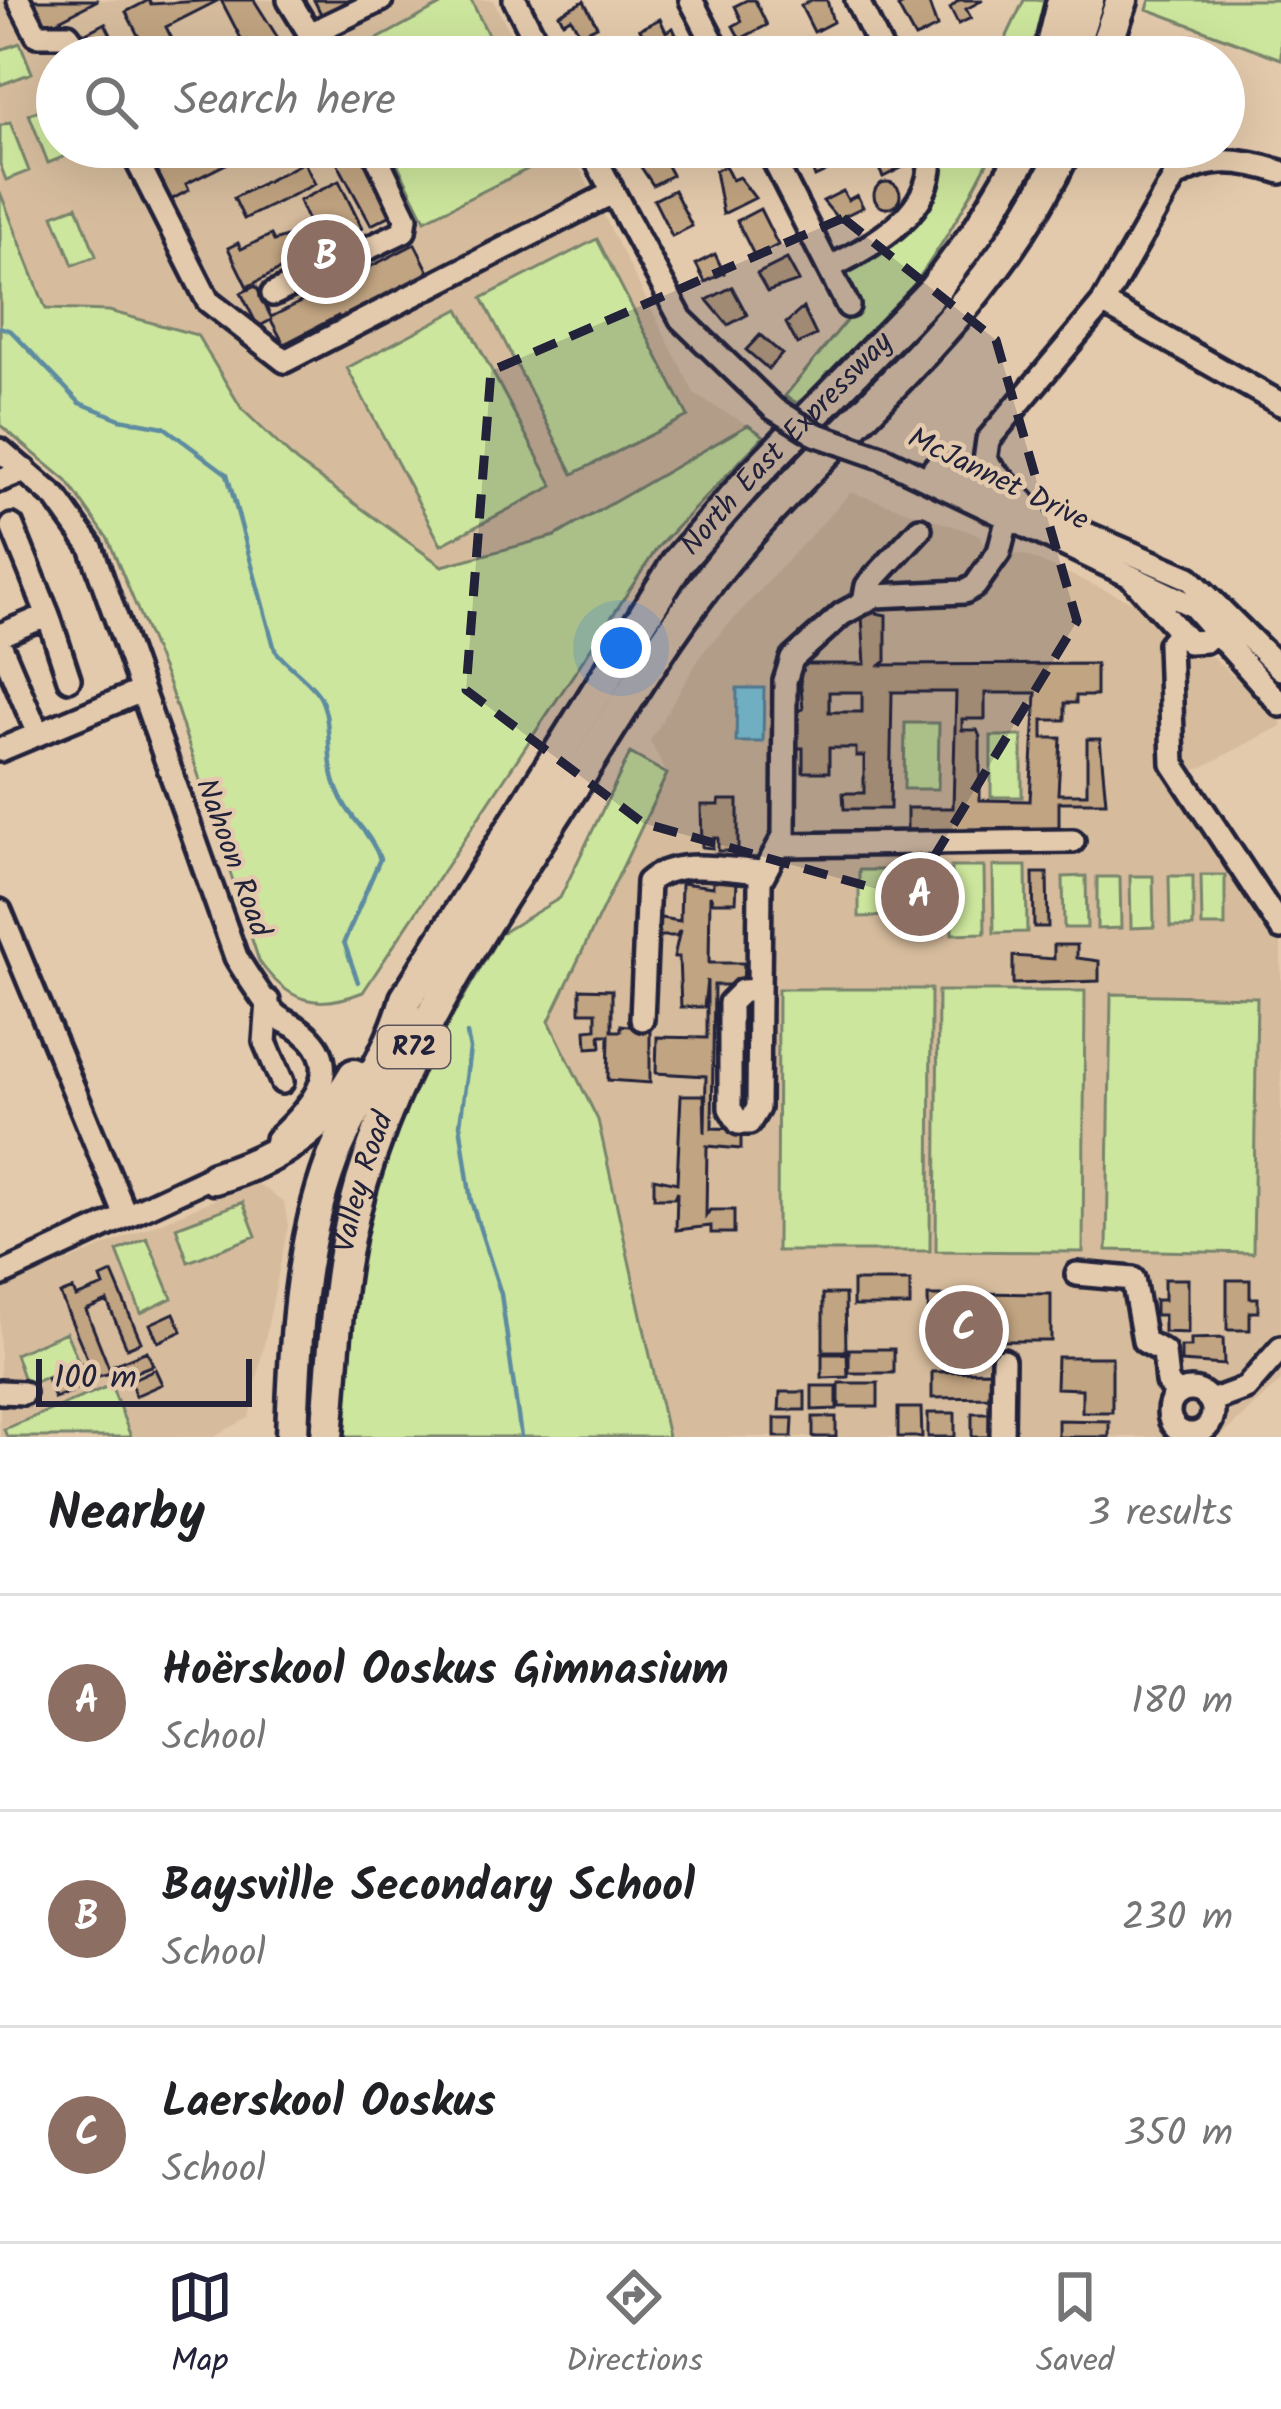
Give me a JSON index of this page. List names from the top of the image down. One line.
{"streets":{"highway":["North East Expressway","R72","Valley Road"],"street":["McJannet Drive","Nahoon Road"]},"crossings":[["North East Expressway","Valley Road"]],"scale_bar":"100 m","page":{"search":"Search here","pins":["B","A","C"],"scale":"100 m","heading":["Nearby","3 results"],"list":[{"mark":"A","name":"Hoërskool Ooskus Gimnasium","note":"School","value":"180 m"},{"mark":"B","name":"Baysville Secondary School","note":"School","value":"230 m"},{"mark":"C","name":"Laerskool Ooskus","note":"School","value":"350 m"}],"nav":["Map","Directions","Saved"]}}
